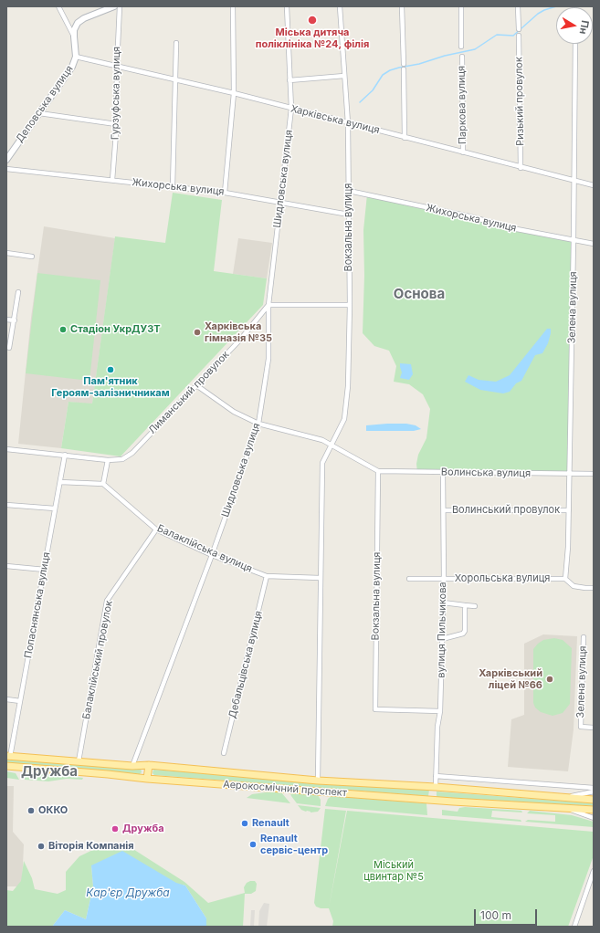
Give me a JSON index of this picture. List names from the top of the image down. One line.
{"streets":{"main road":["Деповська вулиця","Аерокосмічний проспект"],"street":["Гурзуфська вулиця","Ризький провулок","Паркова вулиця","Харківська вулиця","Шидловська вулиця","Жихорська вулиця","Вокзальна вулиця","Зелена вулиця","Лиманський провулок","Волинська вулиця","Волинський провулок","Балаклійська вулиця","Хорольська вулиця","Попаснянська вулиця","вулиця Пильчикова","Балаклійський провулок","Дебальцівська вулиця"]},"crossings":[["Гурзуфська вулиця","Харківська вулиця"],["Гурзуфська вулиця","Жихорська вулиця"],["Ризький провулок","Харківська вулиця"],["Деповська вулиця","Харківська вулиця"],["Паркова вулиця","Харківська вулиця"],["Харківська вулиця","Шидловська вулиця"],["Харківська вулиця","Вокзальна вулиця"],["Харківська вулиця","Зелена вулиця"],["Шидловська вулиця","Жихорська вулиця"],["Шидловська вулиця","Лиманський провулок"],["Шидловська вулиця","Балаклійська вулиця"],["Шидловська вулиця","Аерокосмічний проспект"],["Жихорська вулиця","Вокзальна вулиця"],["Жихорська вулиця","Зелена вулиця"],["Вокзальна вулиця","Волинська вулиця"],["Вокзальна вулиця","Балаклійська вулиця"],["Вокзальна вулиця","вулиця Пильчикова"],["Вокзальна вулиця","Аерокосмічний проспект"],["Зелена вулиця","Волинська вулиця"],["Зелена вулиця","Волинський провулок"],["Зелена вулиця","Хорольська вулиця"],["Лиманський провулок","Попаснянська вулиця"],["Волинська вулиця","вулиця Пильчикова"],["Волинський провулок","вулиця Пильчикова"],["Балаклійська вулиця","Балаклійський провулок"],["Балаклійська вулиця","Дебальцівська вулиця"],["Хорольська вулиця","вулиця Пильчикова"],["Попаснянська вулиця","Аерокосмічний проспект"],["вулиця Пильчикова","Аерокосмічний проспект"],["Балаклійський провулок","Аерокосмічний проспект"]],"districts":["Основа","Дружба"],"water":["Кар'єр Дружба"],"parks":["Міський цвинтар №5"],"places":["Міська дитяча поліклініка №24, філія","Стадіон УкрДУЗТ","Харківська гімназія №35","Пам'ятник Героям-залізничникам","Харківський ліцей №66","ОККО","Renault","Дружба","Renault сервіс-центр","Віторія Компанія"],"scale_bar":"100 m","north":"right"}
